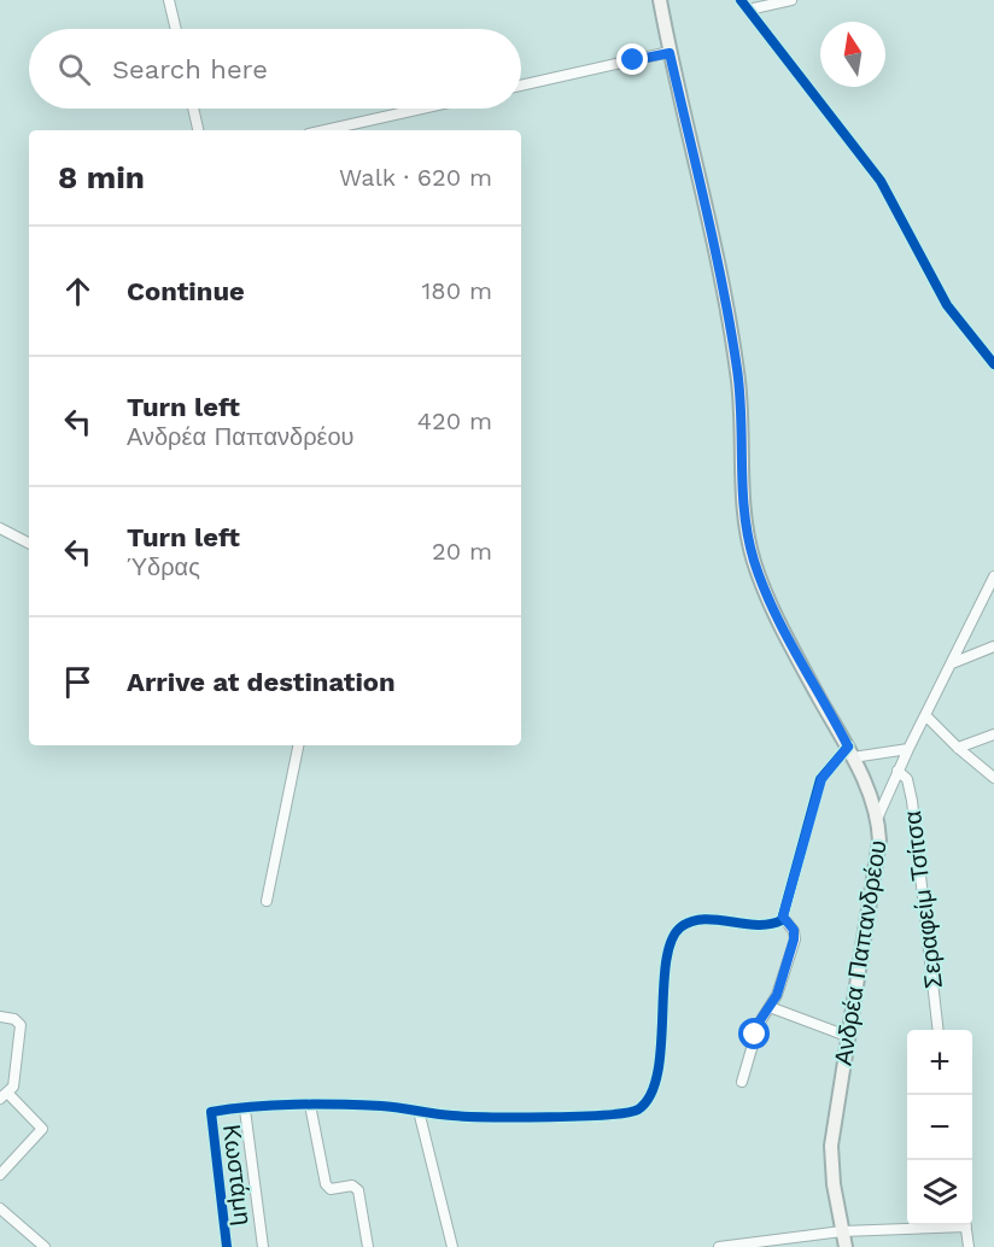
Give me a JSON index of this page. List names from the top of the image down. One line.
{"streets":{"main road":["Ανδρέα Παπανδρέου"],"street":["Σεραφείμ Τσίτσα","Κωστάμη"]},"north":"top","page":{"search":"Search here","heading":["8 min","Walk · 620 m"],"list":[["Continue","180 m"],["Turn left","Ανδρέα Παπανδρέου","420 m"],["Turn left","Ύδρας","20 m"],"Arrive at destination"],"map_buttons":["+","−"]}}
